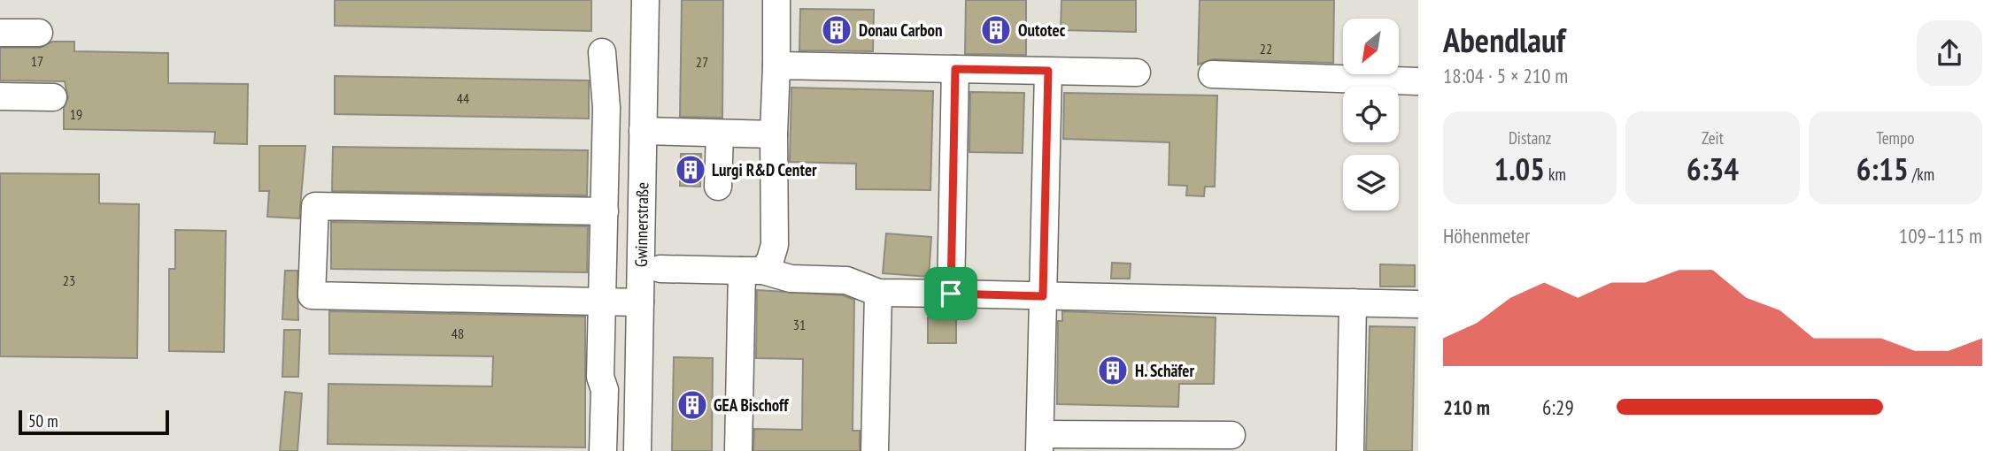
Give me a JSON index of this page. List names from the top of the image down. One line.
{"streets":{"street":["Gwinnerstraße"]},"places":{"building":["Donau Carbon","Outotec","Lurgi R&D Center","H. Schäfer","GEA Bischoff"]},"house_numbers":["22","17","27","44","19","23","31","48"],"scale_bar":"50 m","north":"bottom left","page":{"heading":["Abendlauf","18:04 · 5 × 210 m"],"stats":[["Distanz","1.05 km"],["Zeit","6:34"],["Tempo","6:15 /km"]],"chart":["Höhenmeter","109–115 m"],"list":[{"name":"210 m","note":"6:29"}],"scale":"50 m"}}
